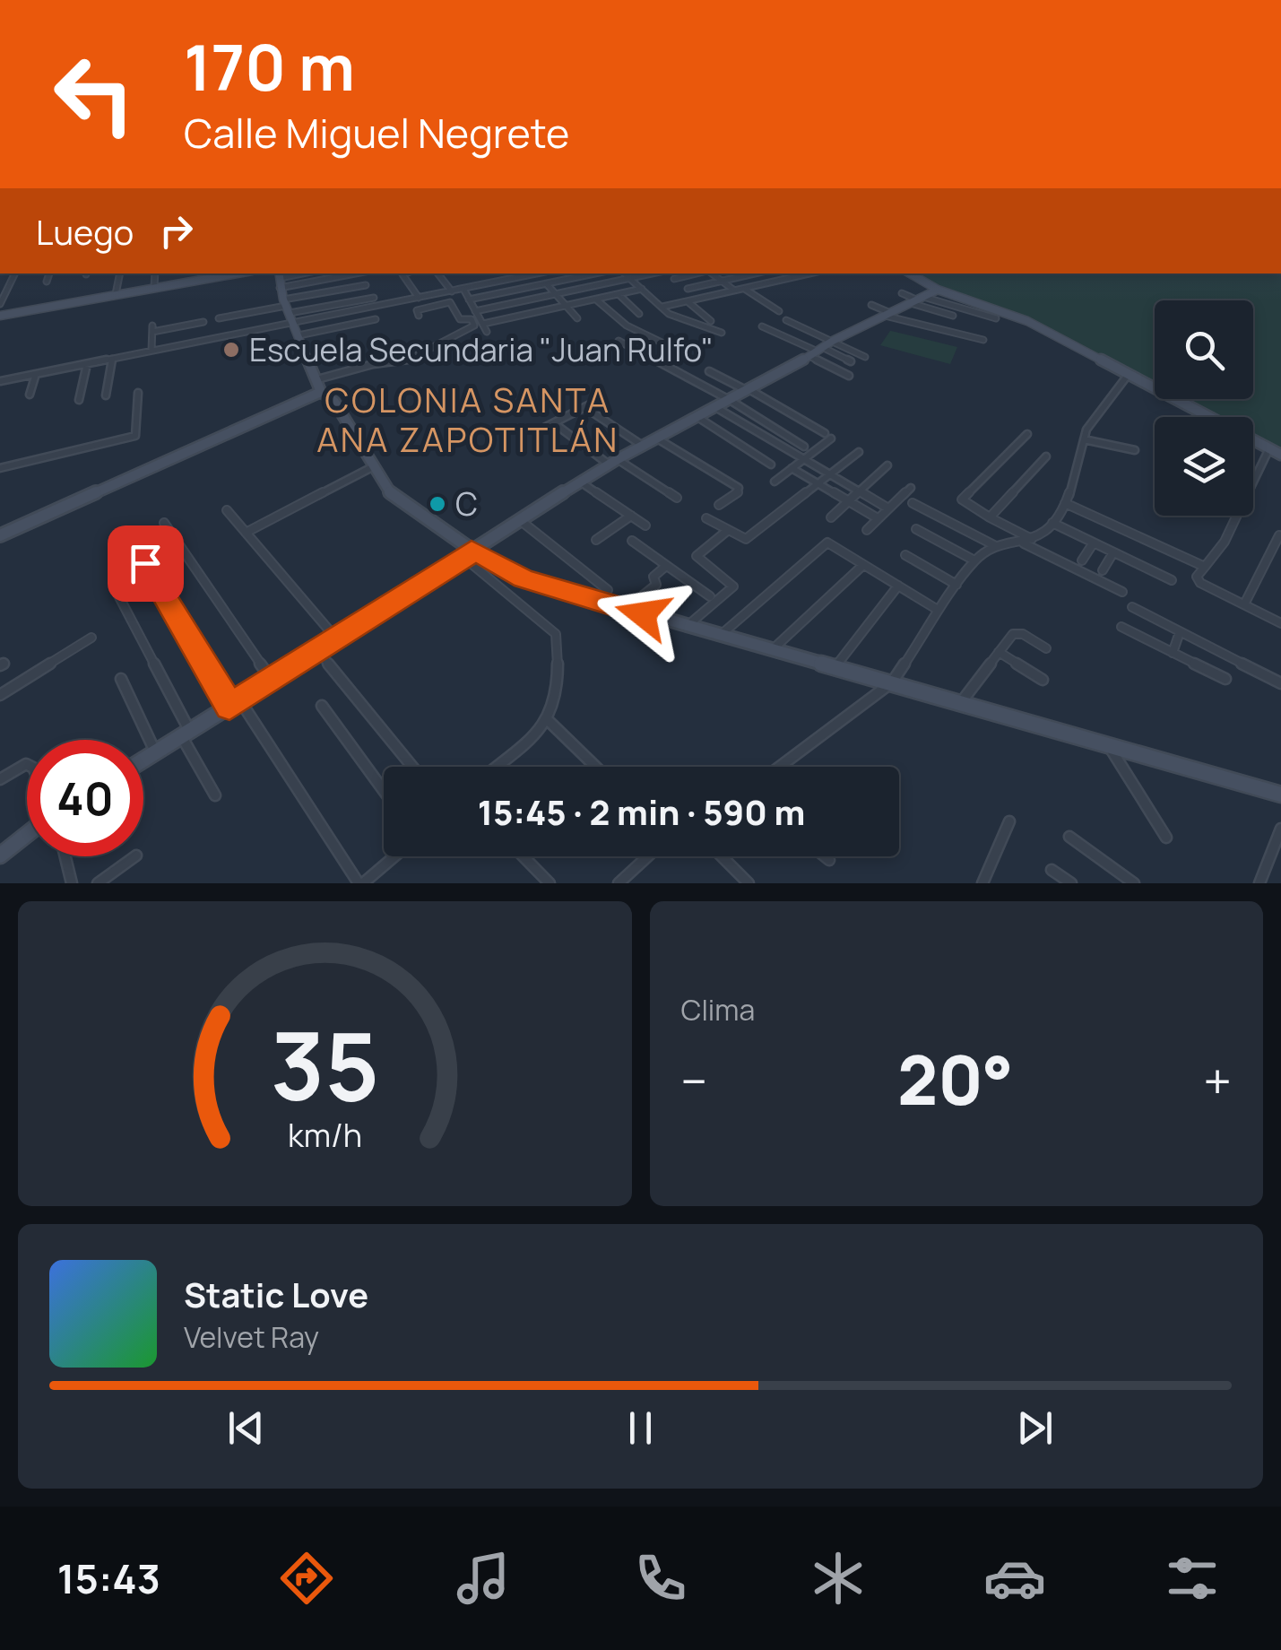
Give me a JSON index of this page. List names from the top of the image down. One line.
{"districts":["COLONIA SANTA ANA ZAPOTITLÁN"],"places":["Escuela Secundaria \"Juan Rulfo\"","C"],"page":{"turn":["170 m","Calle Miguel Negrete"],"then":"Luego","limit":"40","trip":"15:45 · 2 min · 590 m","tile":"Clima","heat":["−","20°","+"],"song":["Static Love","Velvet Ray"],"tabs":"15:43","gauge":["35","km/h"]}}
